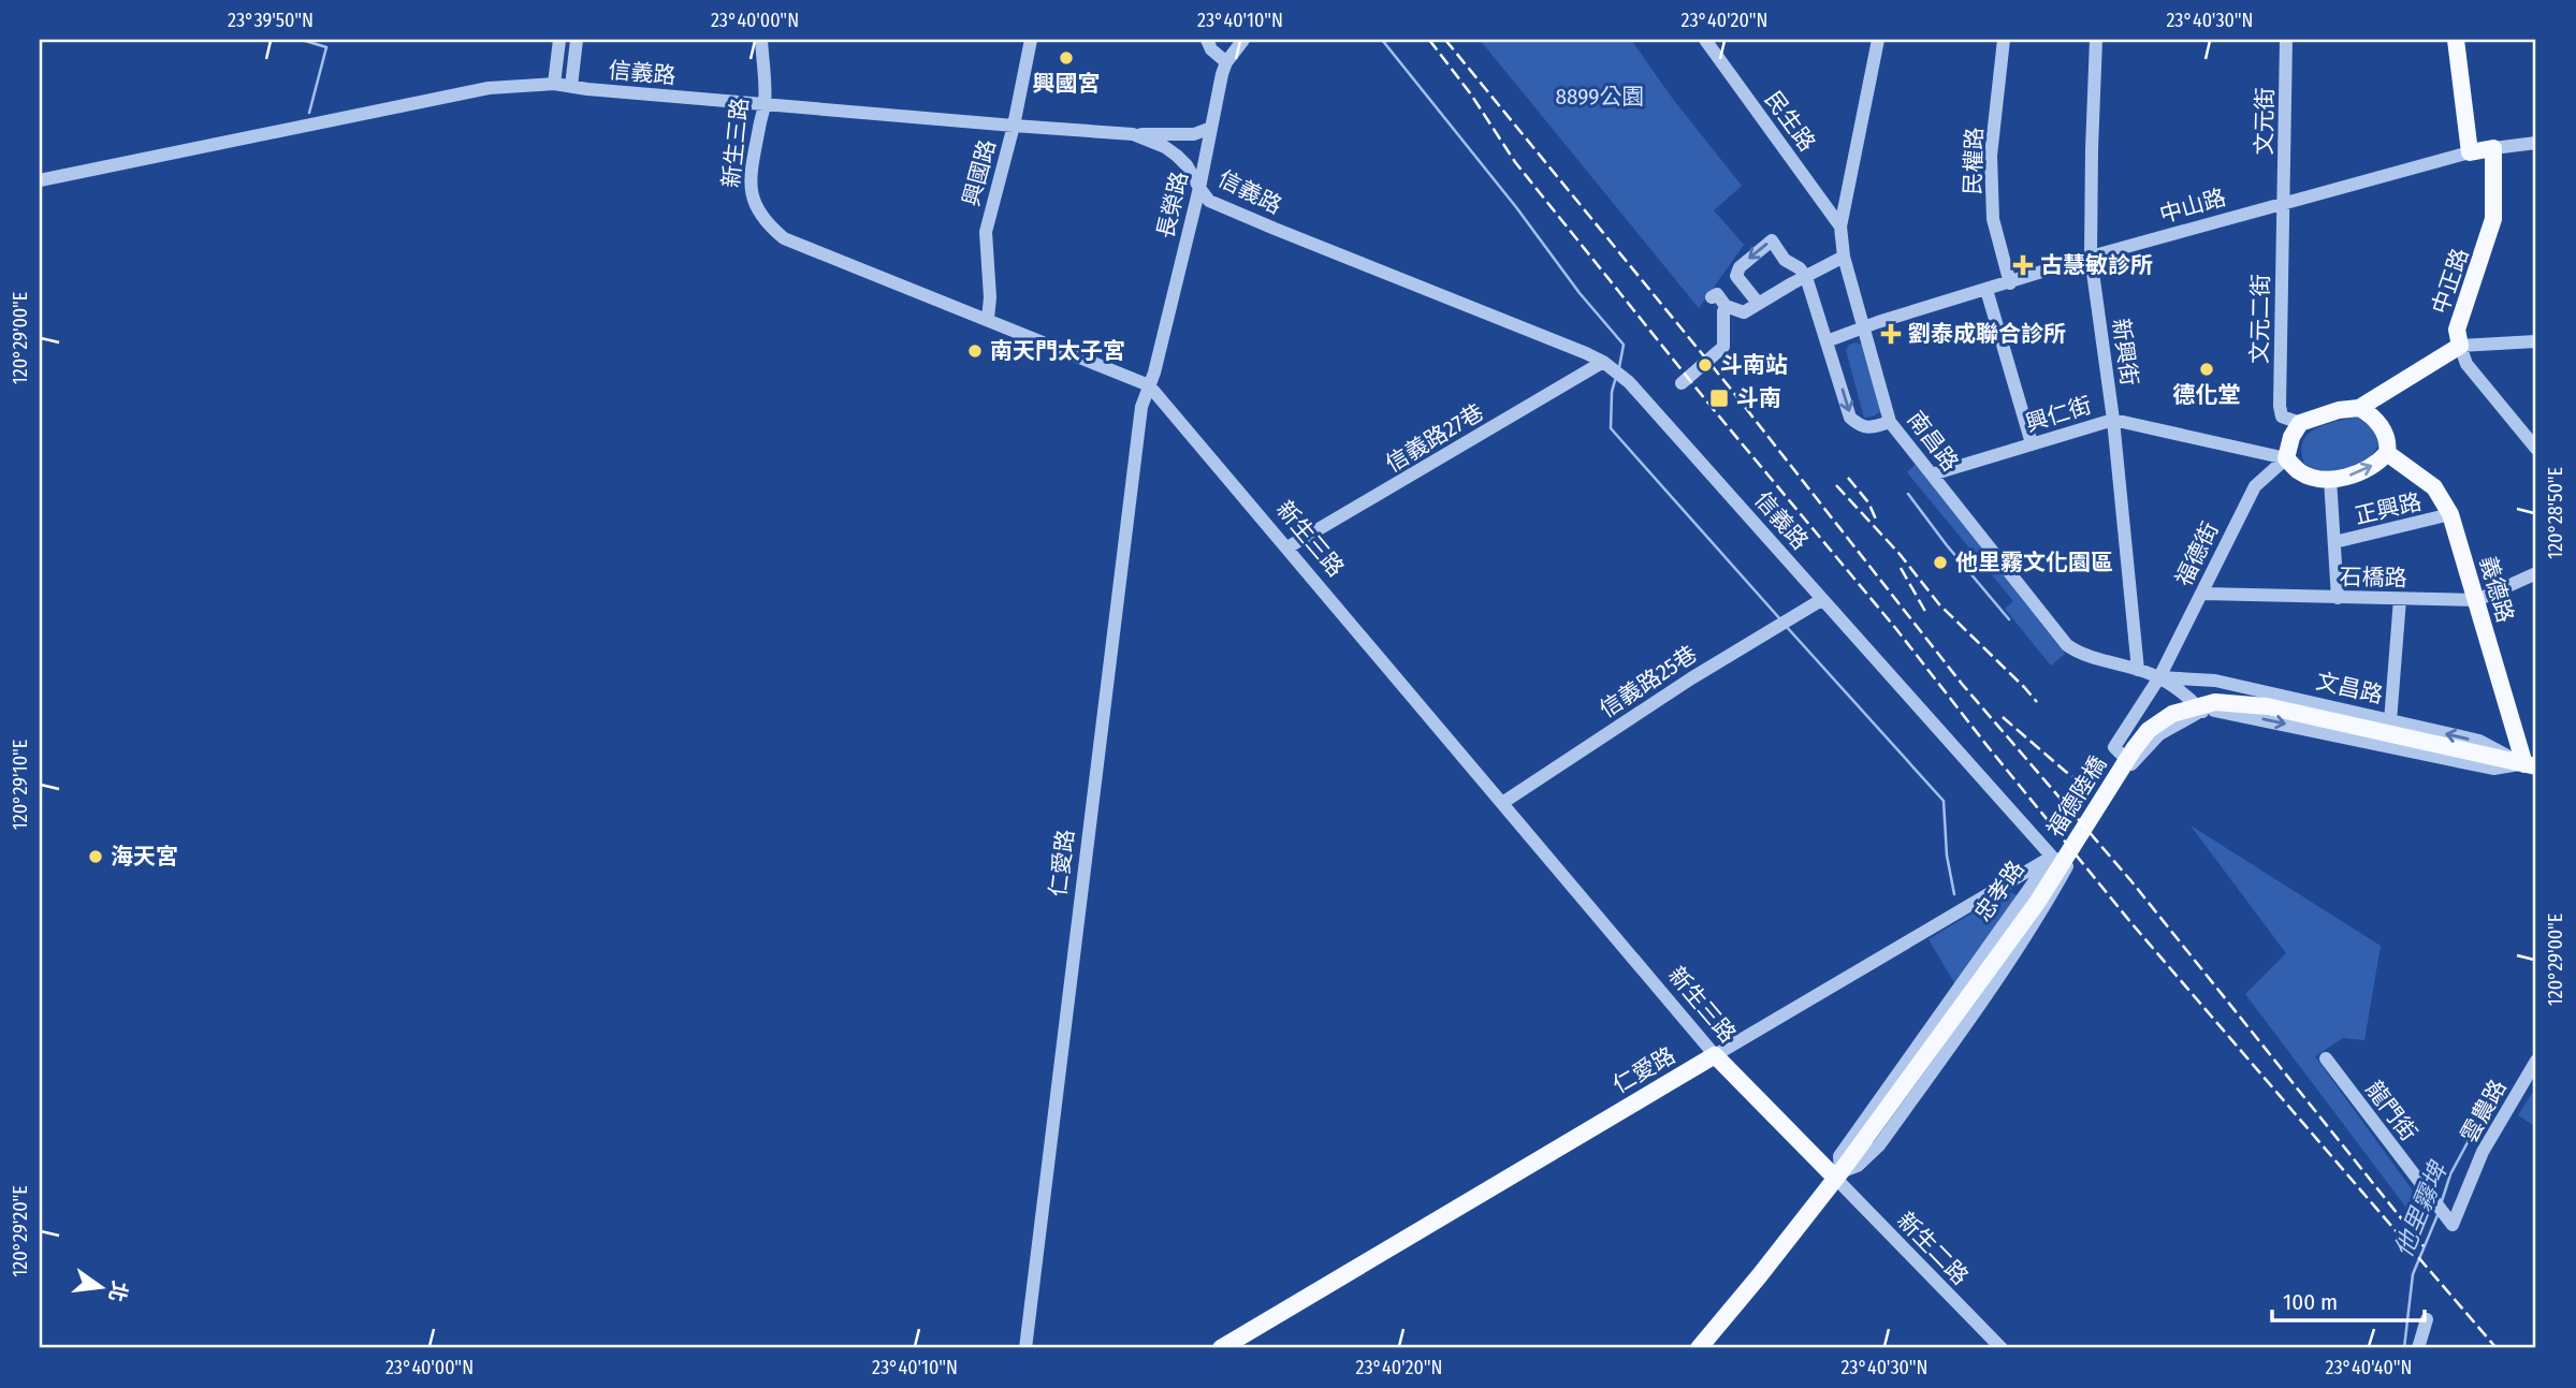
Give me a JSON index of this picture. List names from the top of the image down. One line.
{"streets":{"main road":["新生三路","中山路","中正路","福德街","義德路","福德陸橋","仁愛路","忠孝路"],"street":["信義路","民生路","文元街","民權路","興國路","長榮路","文元二街","新興街","興仁街","信義路27巷","南昌路","正興路","石橋路","信義路25巷","文昌路","龍門街","雲農路","新生二路"]},"crossings":[["信義路","新生三路"],["信義路","興國路"],["信義路","長榮路"],["信義路","信義路27巷"],["信義路","信義路25巷"],["信義路","仁愛路"],["信義路","忠孝路"],["民生路","南昌路"],["文元街","中山路"],["文元街","文元二街"],["新生三路","興國路"],["新生三路","長榮路"],["新生三路","信義路27巷"],["新生三路","信義路25巷"],["新生三路","福德陸橋"],["新生三路","仁愛路"],["新生三路","忠孝路"],["新生三路","新生二路"],["民權路","中山路"],["長榮路","仁愛路"],["中山路","中正路"],["中山路","文元二街"],["中山路","新興街"],["中山路","南昌路"],["文元二街","興仁街"],["文元二街","福德街"],["文元二街","義德路"],["新興街","興仁街"],["新興街","南昌路"],["興仁街","南昌路"],["興仁街","福德街"],["興仁街","義德路"],["南昌路","福德街"],["南昌路","文昌路"],["正興路","義德路"],["福德街","石橋路"],["福德街","義德路"],["福德街","文昌路"],["石橋路","義德路"],["義德路","文昌路"],["義德路","福德陸橋"],["文昌路","福德陸橋"],["福德陸橋","忠孝路"],["福德陸橋","新生二路"],["仁愛路","忠孝路"],["忠孝路","新生二路"],["龍門街","雲農路"]],"water":["他里霧埤"],"parks":["8899公園"],"places":{"other":["興國宮","南天門太子宮","斗南站","德化堂","他里霧文化園區","海天宮"],"health":["古慧敏診所","劉泰成聯合診所"],"transit":["斗南"]},"scale_bar":"100 m","north":"right","coordinates":["23°39'50\"N","23°40'00\"N","23°40'10\"N","23°40'20\"N","23°40'30\"N","120°29'00\"E","120°28'50\"E","120°29'10\"E","120°29'20\"E","23°40'40\"N"]}
